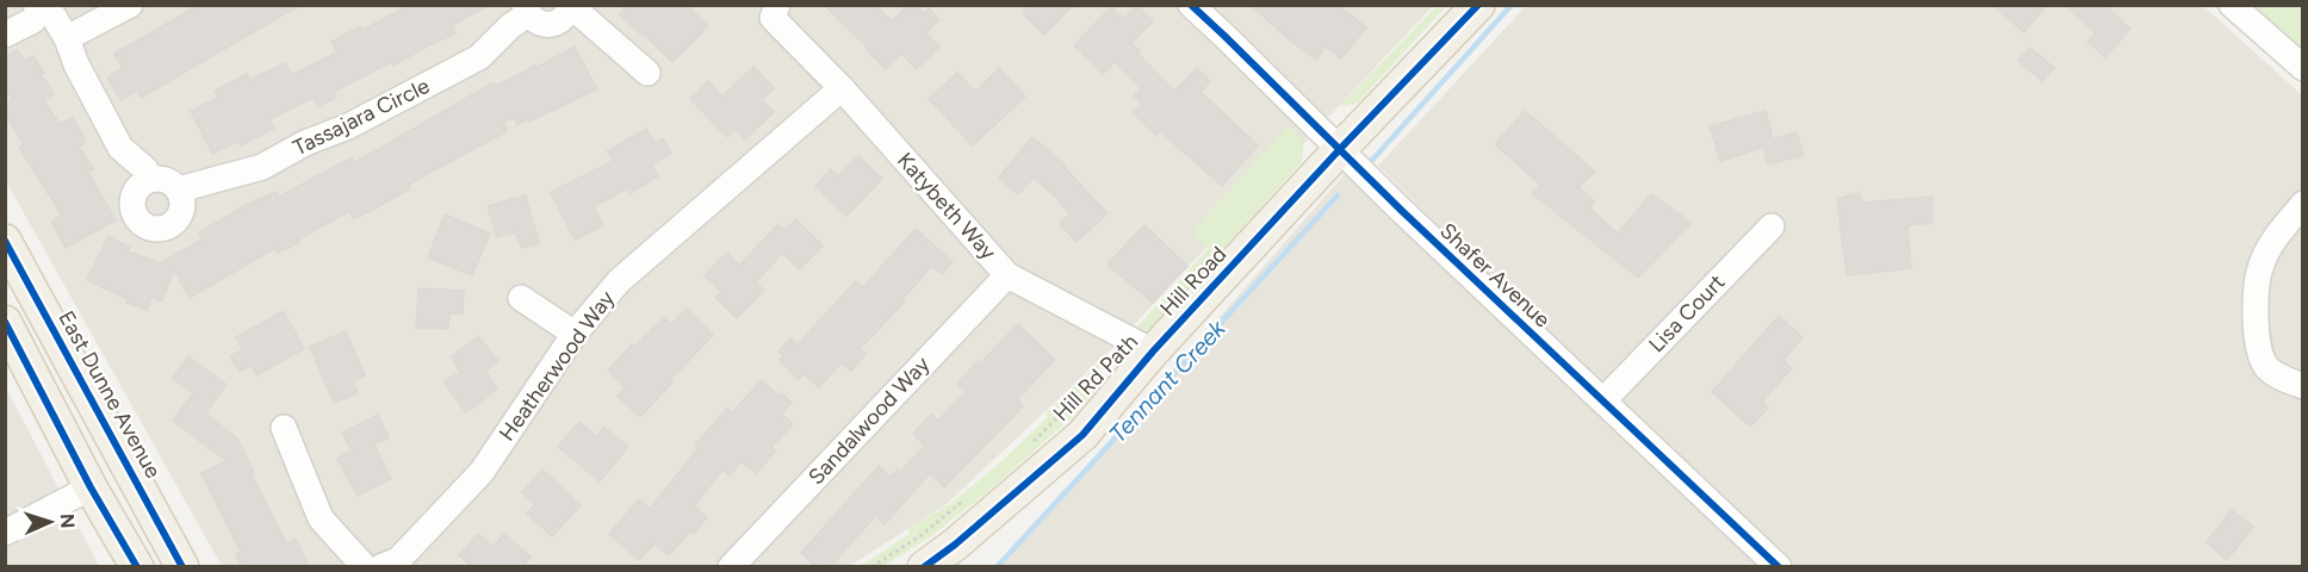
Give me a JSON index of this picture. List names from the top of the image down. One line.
{"streets":{"main road":["Hill Road","East Dunne Avenue"],"street":["Tassajara Circle","Katybeth Way","Shafer Avenue","Lisa Court","Heatherwood Way","Sandalwood Way"],"cycle path":["Hill Rd Path"]},"crossings":[["Katybeth Way","Hill Road"],["Katybeth Way","Heatherwood Way"],["Katybeth Way","Sandalwood Way"],["Shafer Avenue","Hill Road"],["Shafer Avenue","Lisa Court"]],"water":["Tennant Creek"],"north":"right"}
